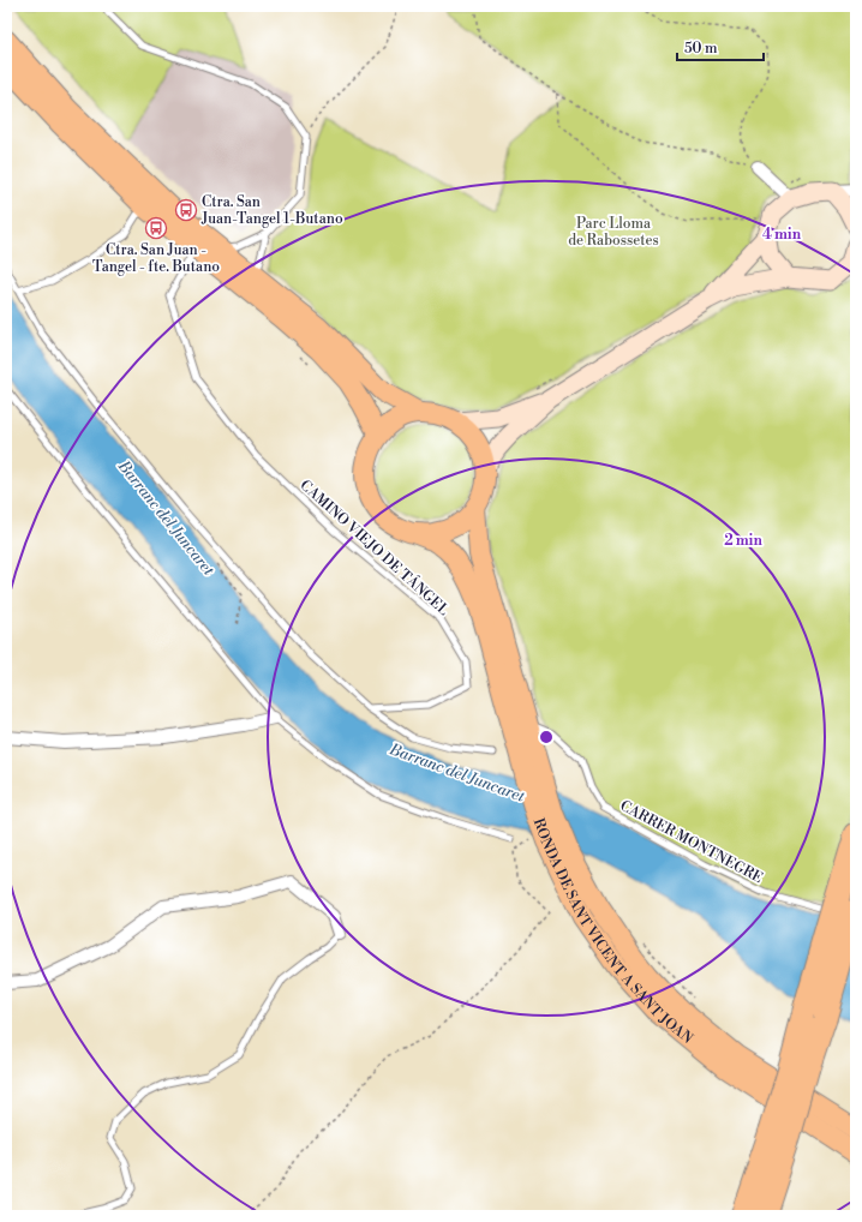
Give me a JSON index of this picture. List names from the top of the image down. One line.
{"streets":{"main road":["RONDA DE SANT VICENT A SANT JOAN"],"lane":["CAMINO VIEJO DE TÁNGEL","CARRER MONTNEGRE"]},"crossings":[["CARRER MONTNEGRE","RONDA DE SANT VICENT A SANT JOAN"]],"water":["Barranc del Juncaret"],"parks":["Parc Lloma de Rabossetes"],"places":{"bus stop":["Ctra. San Juan-Tangel 1-Butano","Ctra. San Juan - Tangel - fte. Butano"]},"scale_bar":"50 m","rings":["4 min","2 min"]}
